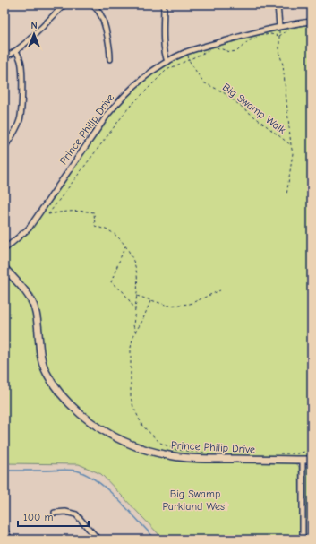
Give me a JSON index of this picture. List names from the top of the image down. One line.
{"streets":{"street":["Prince Philip Drive"],"path":["Big Swamp Walk"]},"parks":["Big Swamp Parkland West"],"scale_bar":"100 m","north":"top"}
